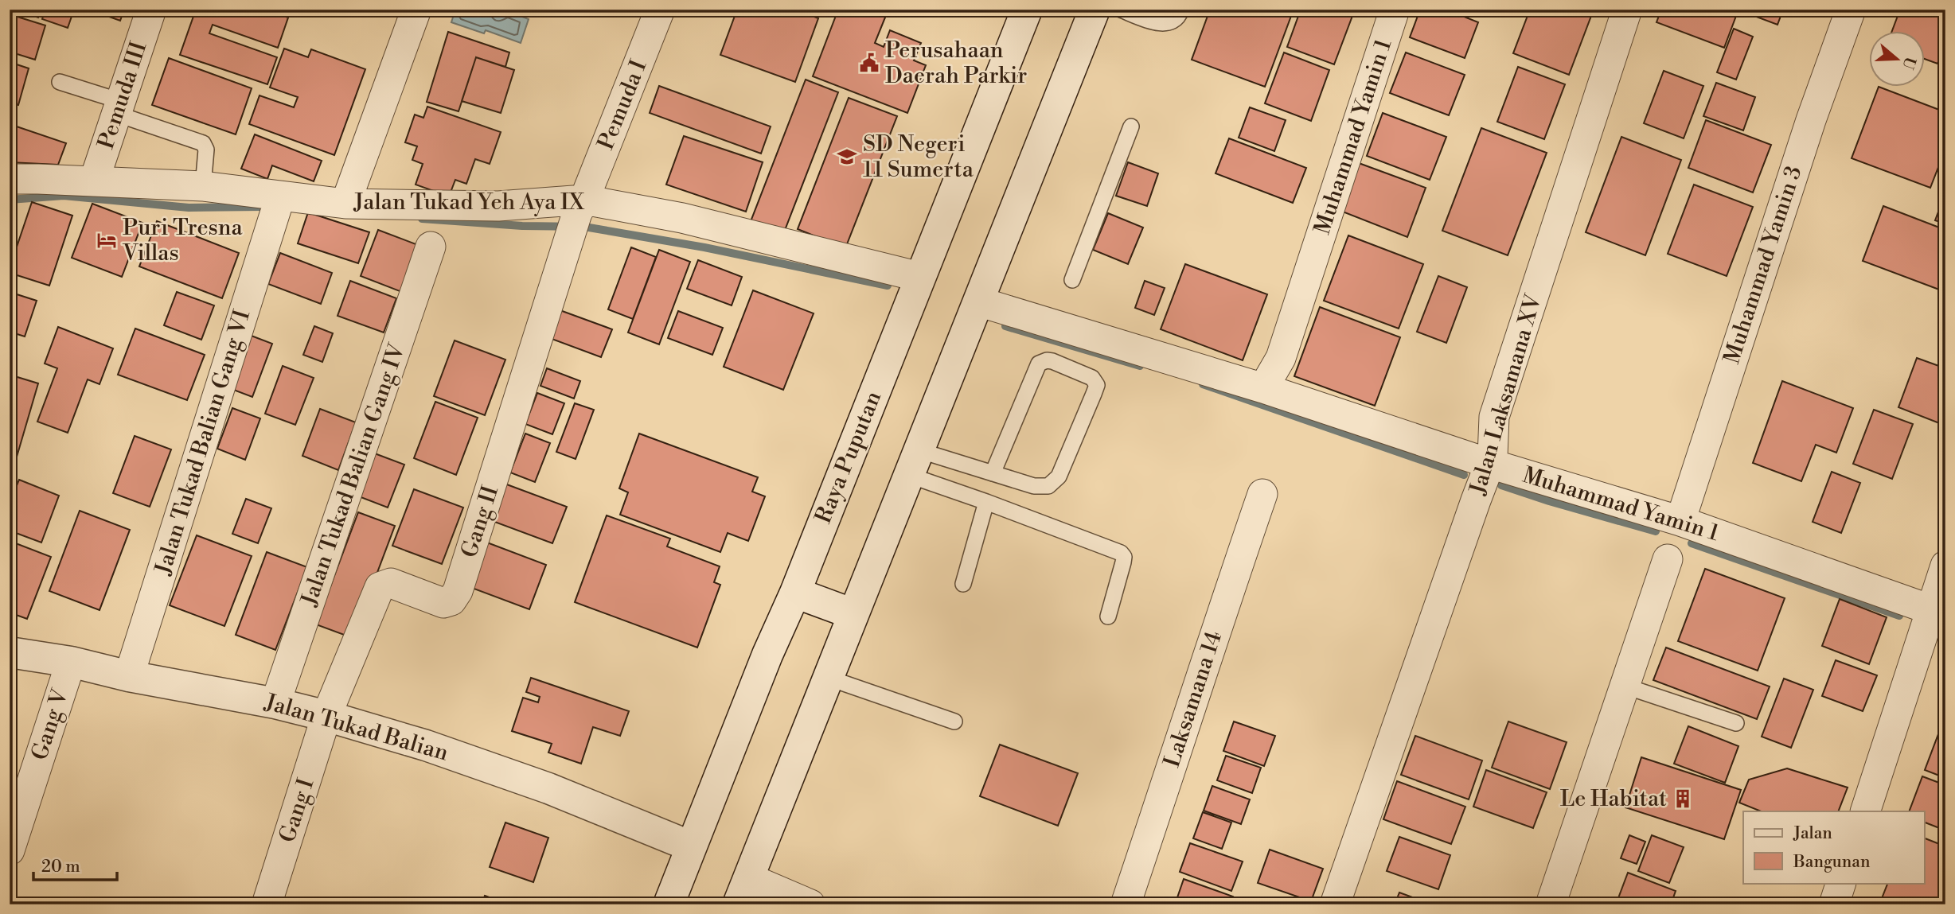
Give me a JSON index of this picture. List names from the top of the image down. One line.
{"streets":{"main road":["Raya Puputan","Jalan Tukad Balian"],"street":["Pemuda III","Pemuda I","Muhammad Yamin 1","Jalan Tukad Yeh Aya IX","Muhammad Yamin 3","Jalan Laksamana XV","Jalan Tukad Balian Gang VI","Jalan Tukad Balian Gang IV","Gang II","Laksamana 14","Gang V","Gang I"]},"crossings":[["Pemuda III","Jalan Tukad Yeh Aya IX"],["Pemuda I","Jalan Tukad Yeh Aya IX"],["Pemuda I","Gang II"],["Muhammad Yamin 1","Muhammad Yamin 3"],["Muhammad Yamin 1","Jalan Laksamana XV"],["Jalan Tukad Yeh Aya IX","Raya Puputan"],["Jalan Tukad Yeh Aya IX","Gang II"],["Jalan Tukad Balian Gang VI","Jalan Tukad Balian"],["Raya Puputan","Jalan Tukad Balian"],["Jalan Tukad Balian Gang IV","Jalan Tukad Balian"],["Gang II","Jalan Tukad Balian"],["Gang II","Gang I"],["Gang V","Jalan Tukad Balian"],["Jalan Tukad Balian","Gang I"]],"places":{"public building":["Perusahaan Daerah Parkir"],"school or university":["SD Negeri 11 Sumerta"],"hotel":["Puri Tresna Villas"],"building":["Le Habitat"]},"legend":["Jalan","Bangunan"],"scale_bar":"20 m","north":"right"}
